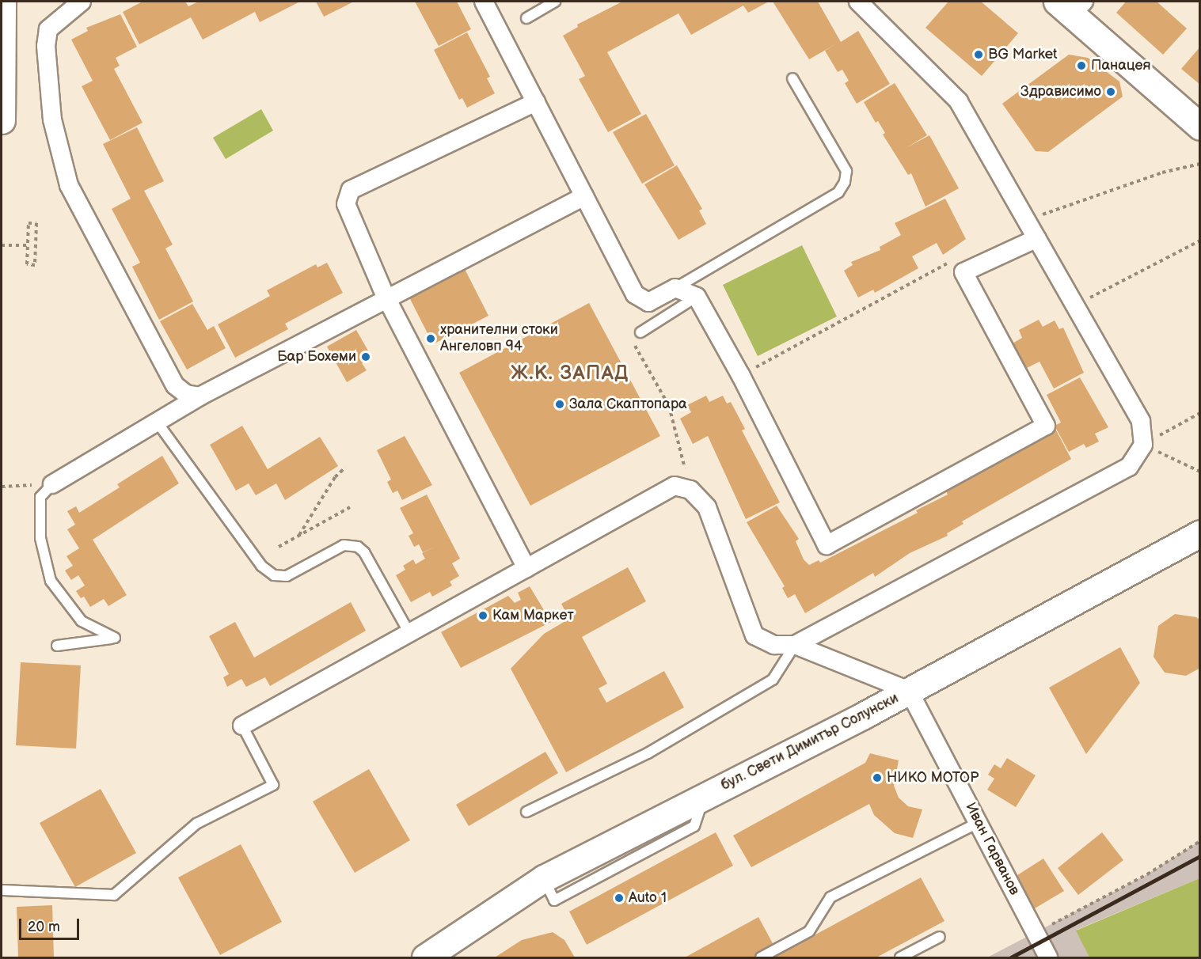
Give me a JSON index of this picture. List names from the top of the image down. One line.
{"streets":{"main road":["бул. Свети Димитър Солунски"],"street":["Иван Гарванов"]},"crossings":[["бул. Свети Димитър Солунски","Иван Гарванов"]],"districts":["Ж.К. ЗАПАД"],"places":["BG Market","Панацея","Здрависимо","хранителни стоки Ангеловп 94","Бар Бохеми","Зала Скаптопара","Кам Маркет","НИКО МОТОР","Auto 1"],"scale_bar":"20 m"}
